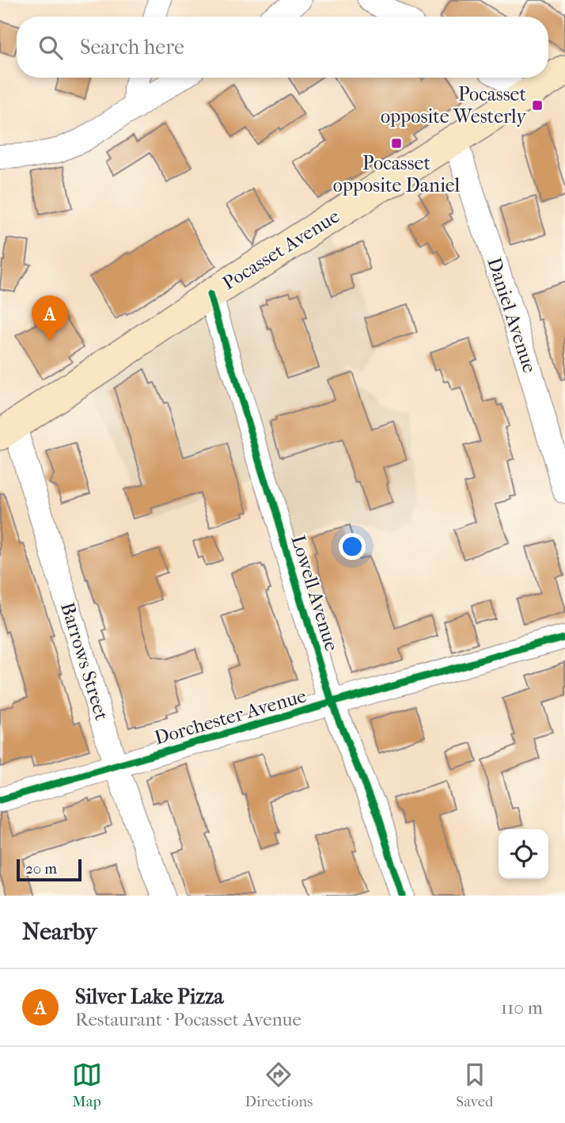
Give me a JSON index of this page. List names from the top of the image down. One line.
{"streets":{"main road":["Pocasset Avenue"],"street":["Daniel Avenue","Lowell Avenue","Barrows Street","Dorchester Avenue"]},"crossings":[["Pocasset Avenue","Daniel Avenue"],["Pocasset Avenue","Lowell Avenue"],["Pocasset Avenue","Barrows Street"],["Lowell Avenue","Dorchester Avenue"],["Barrows Street","Dorchester Avenue"]],"places":{"transit":["Pocasset opposite Westerly","Pocasset opposite Daniel"]},"scale_bar":"20 m","page":{"search":"Search here","pins":"A","scale":"20 m","heading":"Nearby","list":[{"mark":"A","name":"Silver Lake Pizza","note":"Restaurant · Pocasset Avenue","value":"110 m"}],"nav":["Map","Directions","Saved"]}}
